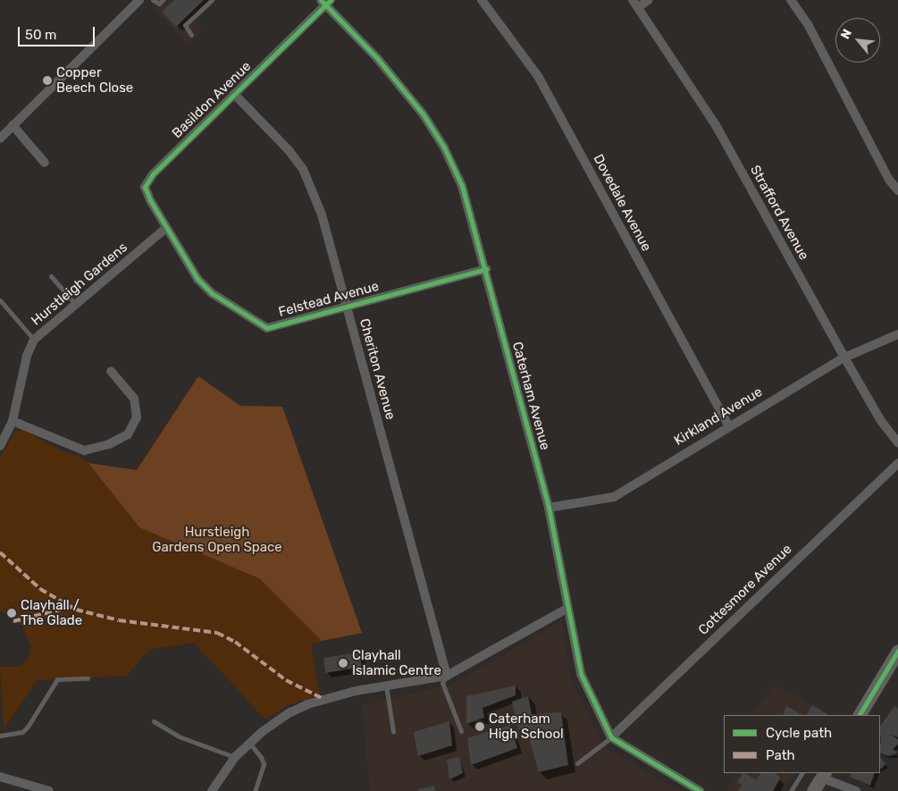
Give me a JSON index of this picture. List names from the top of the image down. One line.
{"streets":{"street":["Basildon Avenue","Dovedale Avenue","Strafford Avenue","Hurstleigh Gardens","Felstead Avenue","Cheriton Avenue","Caterham Avenue","Kirkland Avenue","Cottesmore Avenue"]},"crossings":[["Basildon Avenue","Hurstleigh Gardens"],["Basildon Avenue","Felstead Avenue"],["Basildon Avenue","Cheriton Avenue"],["Basildon Avenue","Caterham Avenue"],["Dovedale Avenue","Kirkland Avenue"],["Strafford Avenue","Kirkland Avenue"],["Hurstleigh Gardens","Felstead Avenue"],["Felstead Avenue","Cheriton Avenue"],["Felstead Avenue","Caterham Avenue"],["Caterham Avenue","Kirkland Avenue"],["Caterham Avenue","Cottesmore Avenue"]],"parks":["Hurstleigh Gardens Open Space"],"places":["Copper Beech Close","Clayhall / The Glade","Clayhall Islamic Centre","Caterham High School"],"legend":["Cycle path","Path"],"scale_bar":"50 m","north":"top left"}
